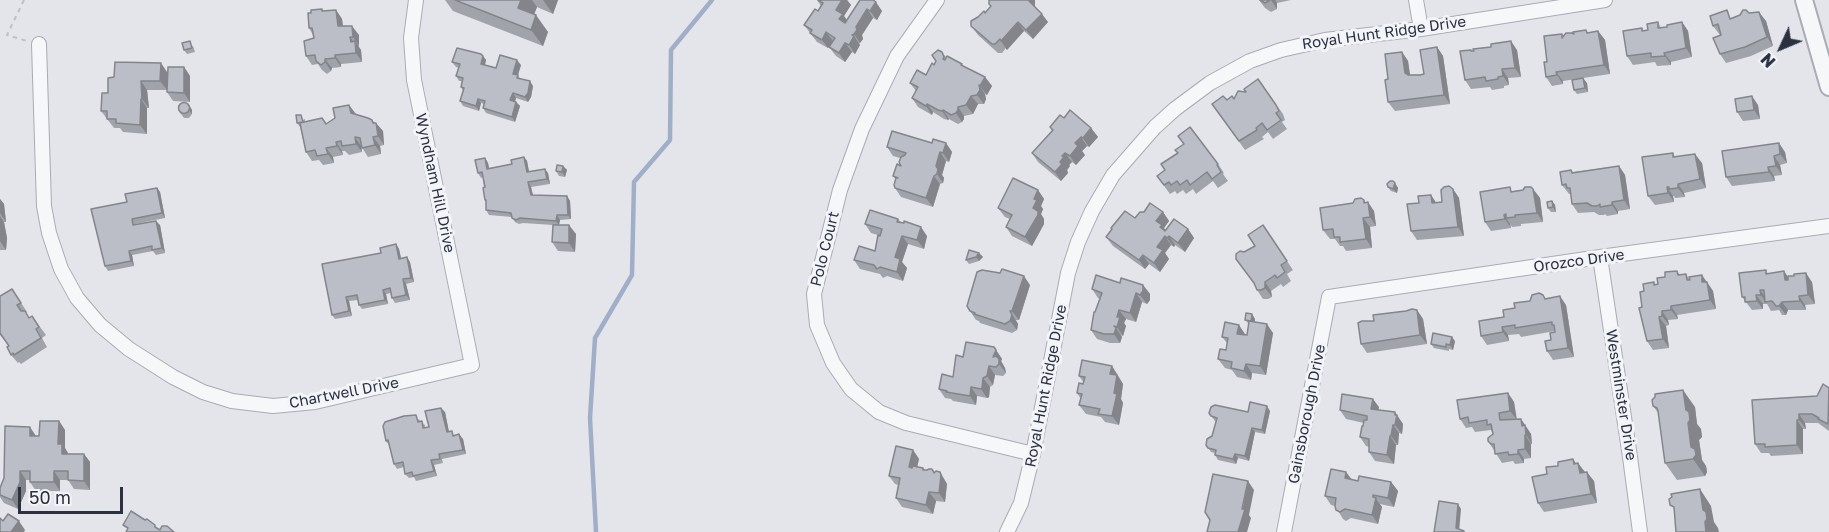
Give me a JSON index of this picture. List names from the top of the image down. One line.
{"streets":{"street":["Royal Hunt Ridge Drive","Wyndham Hill Drive","Polo Court","Orozco Drive","Chartwell Drive","Westminster Drive","Gainsborough Drive"]},"crossings":[["Royal Hunt Ridge Drive","Polo Court"],["Wyndham Hill Drive","Chartwell Drive"],["Orozco Drive","Westminster Drive"],["Orozco Drive","Gainsborough Drive"]],"scale_bar":"50 m","north":"bottom left"}
